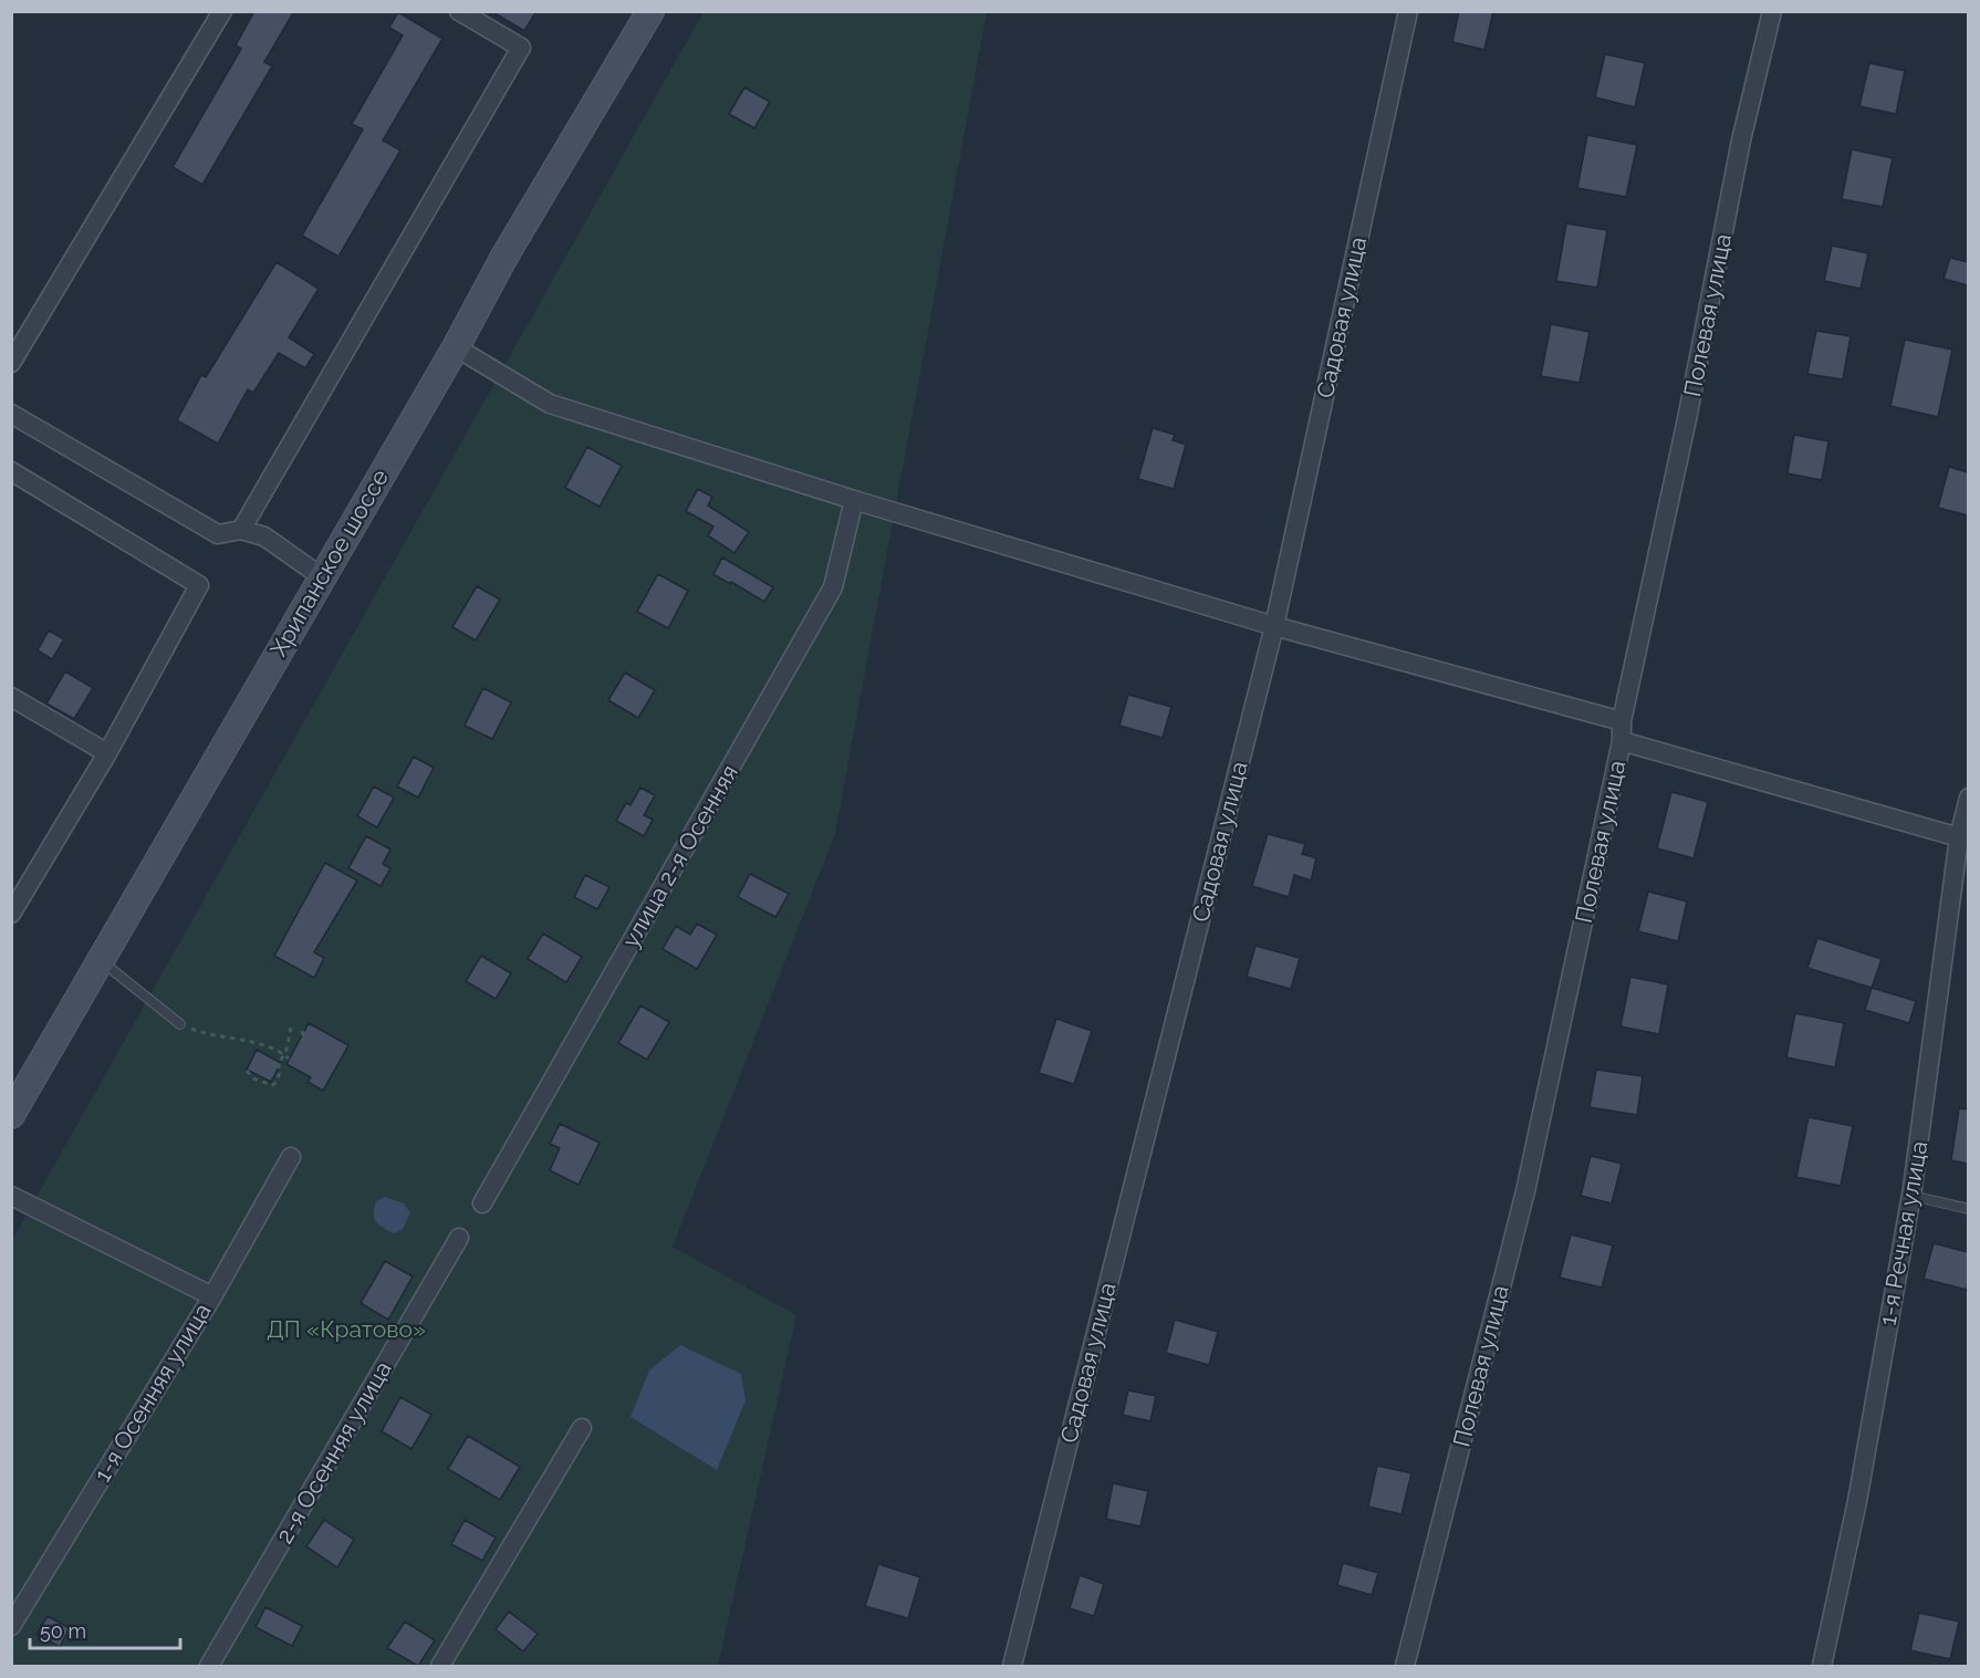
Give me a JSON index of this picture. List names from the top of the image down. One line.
{"streets":{"main road":["Хрипанское шоссе"],"street":["Полевая улица","Садовая улица","улица 2-я Осенняя","1-я Речная улица","1-я Осенняя улица","2-я Осенняя улица"]},"parks":["ДП «Кратово»"],"scale_bar":"50 m"}
